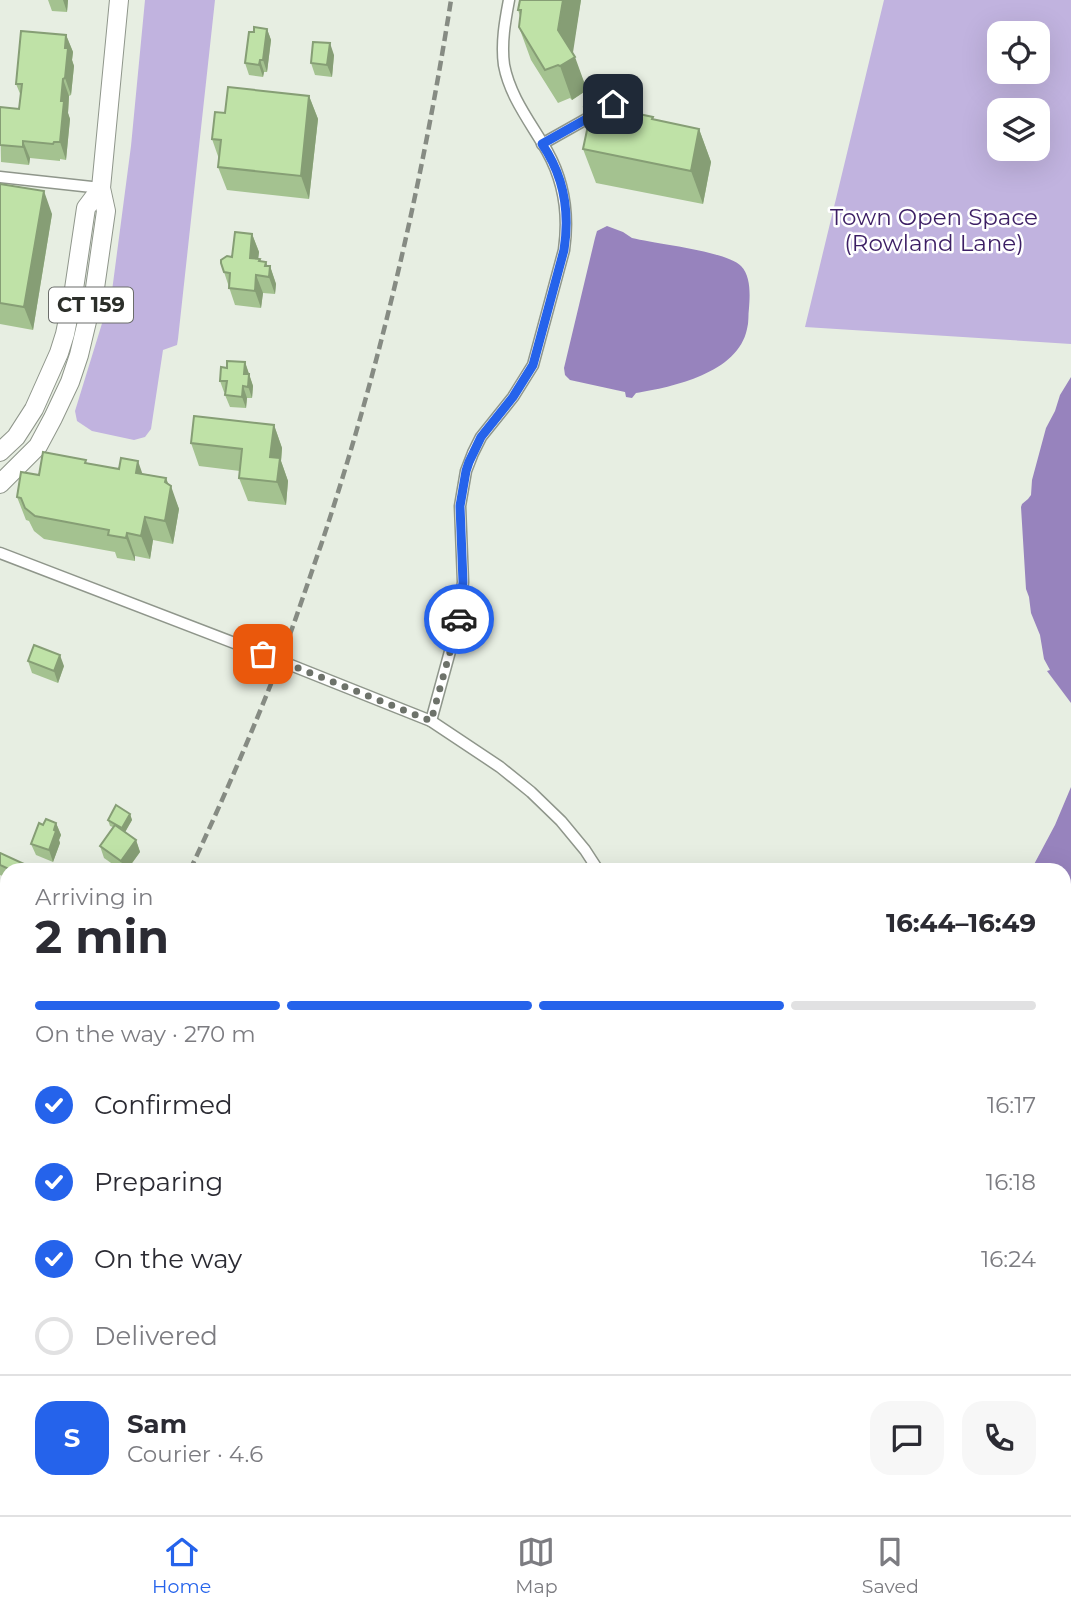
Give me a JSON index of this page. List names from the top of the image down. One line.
{"streets":{"main road":["CT 159"]},"parks":["Town Open Space (Rowland Lane)"],"page":{"heading":["2 min","Arriving in","16:44–16:49"],"panel":["Sam","Courier · 4.6"],"bar":"On the way · 270 m","list":[["Confirmed","16:17"],["Preparing","16:18"],["On the way","16:24"],"Delivered"],"round":"S","tabs":["Home","Map","Saved"]}}
